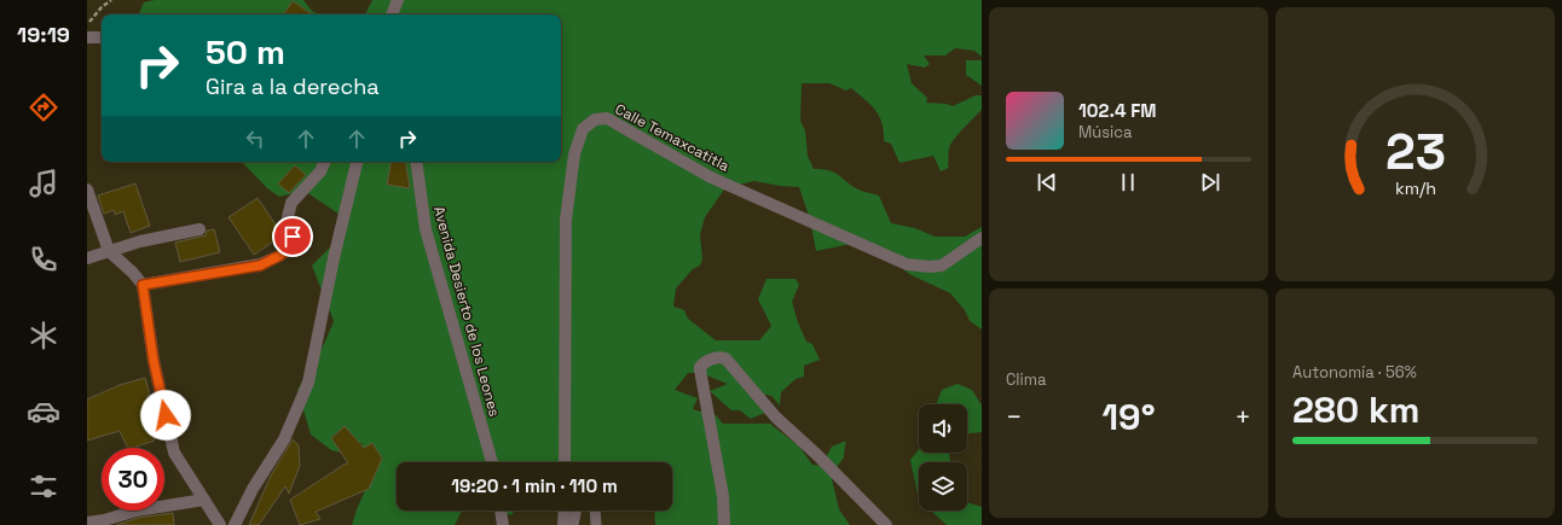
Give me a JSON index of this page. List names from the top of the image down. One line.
{"streets":{"street":["Calle Temaxcatitla","Avenida Desierto de los Leones"]},"page":{"tabs":"19:19","turn":["50 m","Gira a la derecha"],"song":["102.4 FM","Música"],"tile":["Clima",["Autonomía · 56%","280 km"]],"heat":["−","19°","+"],"limit":"30","trip":"19:20 · 1 min · 110 m","gauge":["23","km/h"]}}
